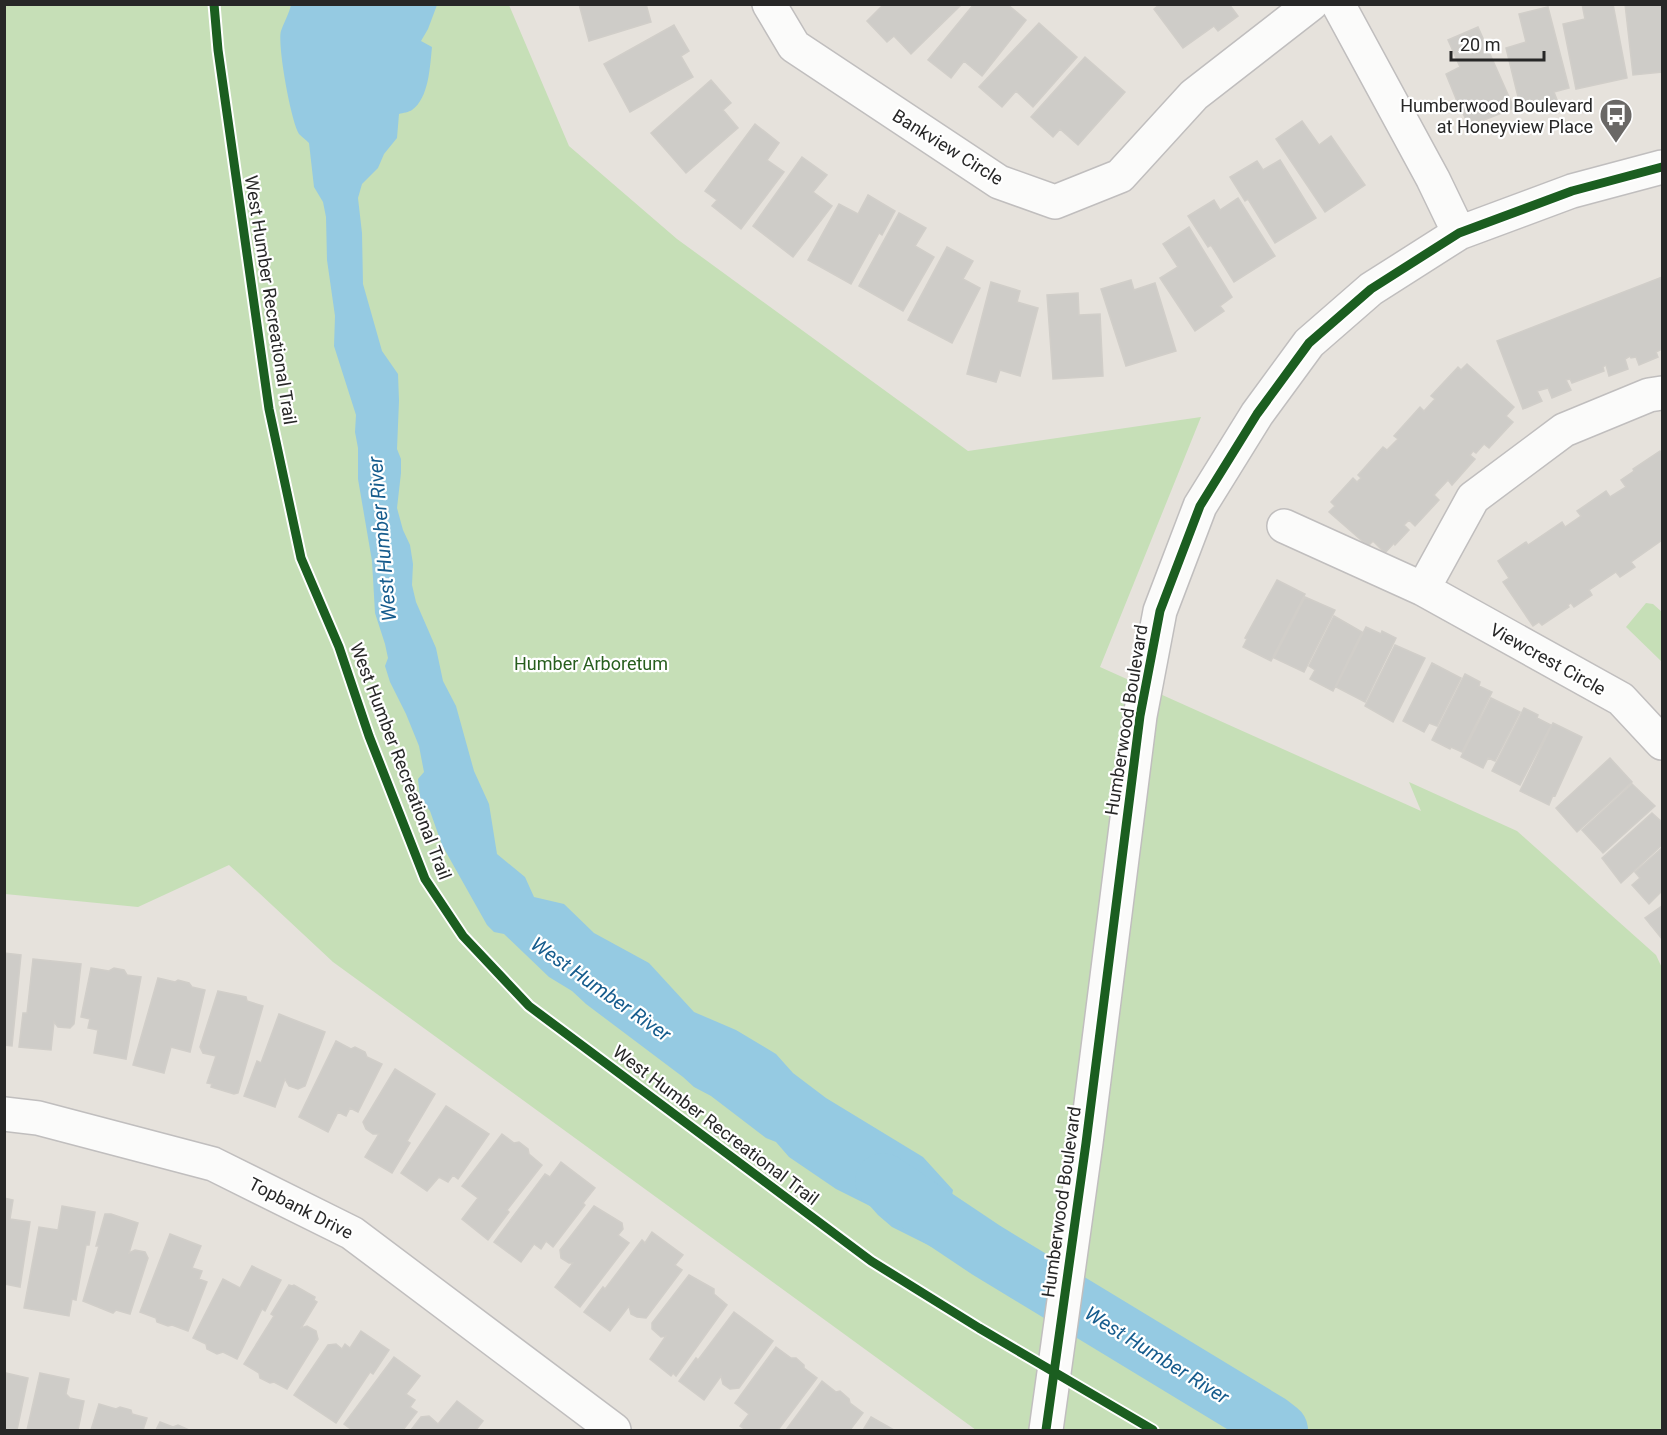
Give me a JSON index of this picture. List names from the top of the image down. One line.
{"streets":{"street":["Bankview Circle","Viewcrest Circle","Humberwood Boulevard","Topbank Drive"],"cycle path":["West Humber Recreational Trail"]},"water":["West Humber River"],"parks":["Humber Arboretum"],"places":{"bus stop":["Humberwood Boulevard at Honeyview Place"]},"scale_bar":"20 m"}
